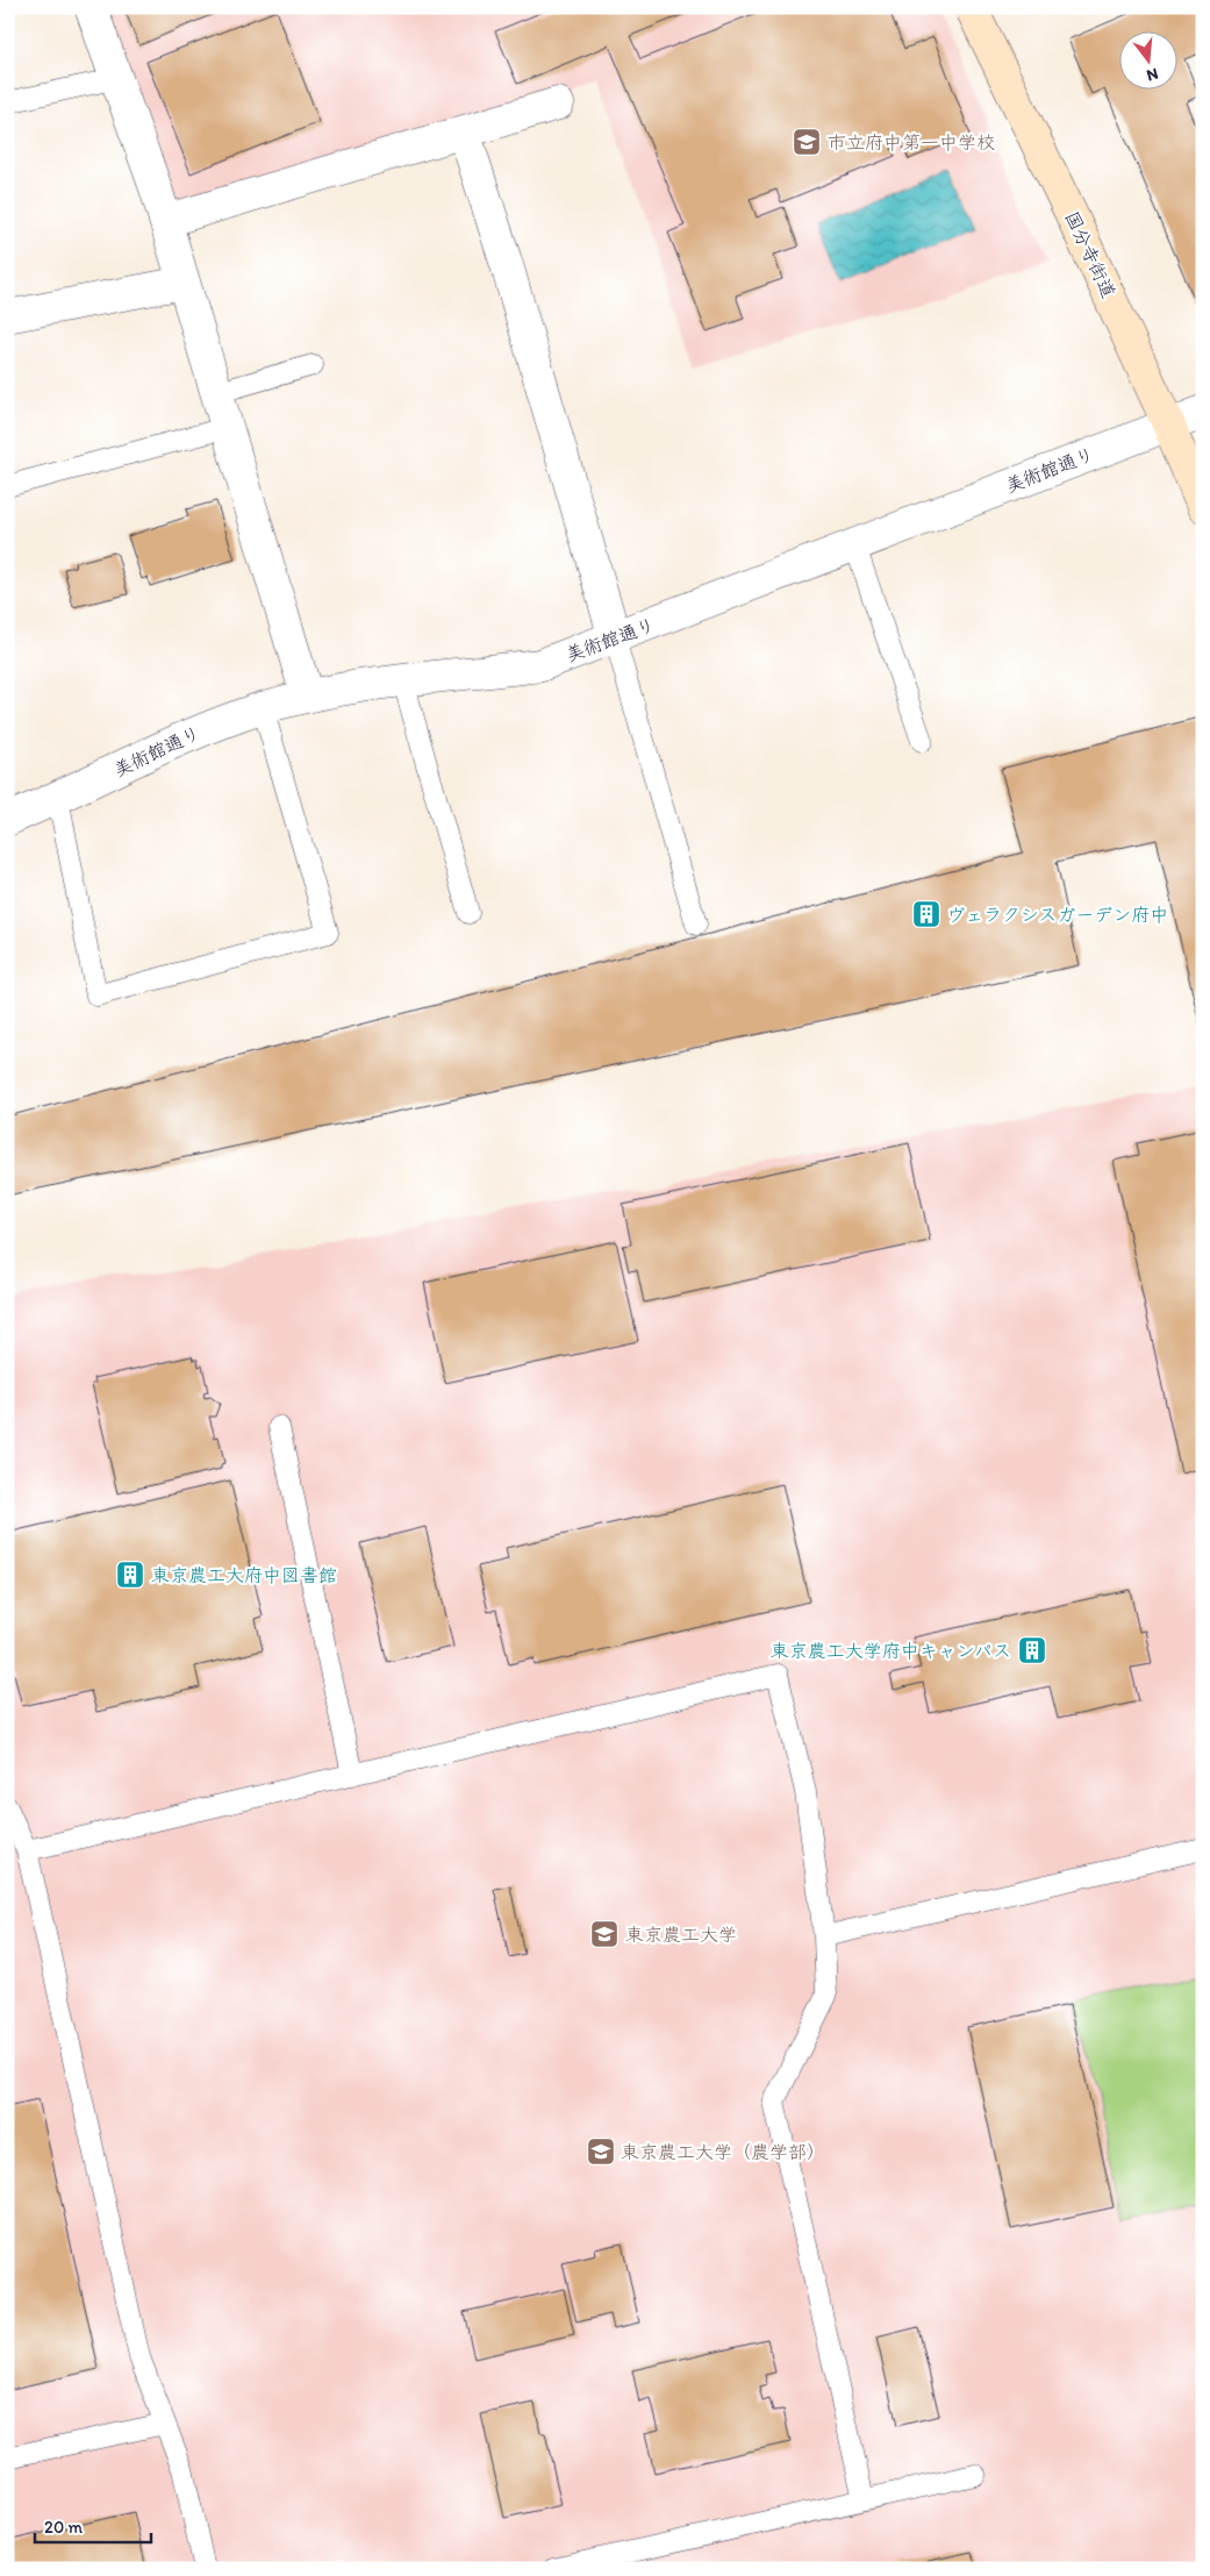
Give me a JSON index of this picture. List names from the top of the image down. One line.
{"streets":{"main road":["国分寺街道"],"street":["美術館通り"]},"crossings":[["国分寺街道","美術館通り"]],"places":{"school or university":["市立府中第一中学校","東京農工大学","東京農工大学（農学部）"],"building":["ヴェラクシスガーデン府中","東京農工大府中図書館","東京農工大学府中キャンパス"]},"scale_bar":"20 m","north":"bottom"}
